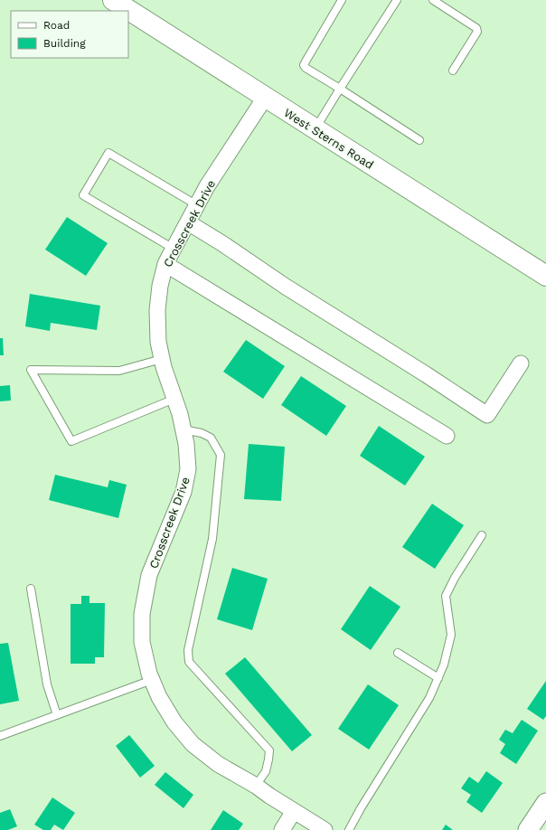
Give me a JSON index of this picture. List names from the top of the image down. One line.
{"streets":{"main road":["West Sterns Road"],"street":["Crosscreek Drive"]},"crossings":[["West Sterns Road","Crosscreek Drive"]],"legend":["Road","Building"]}
